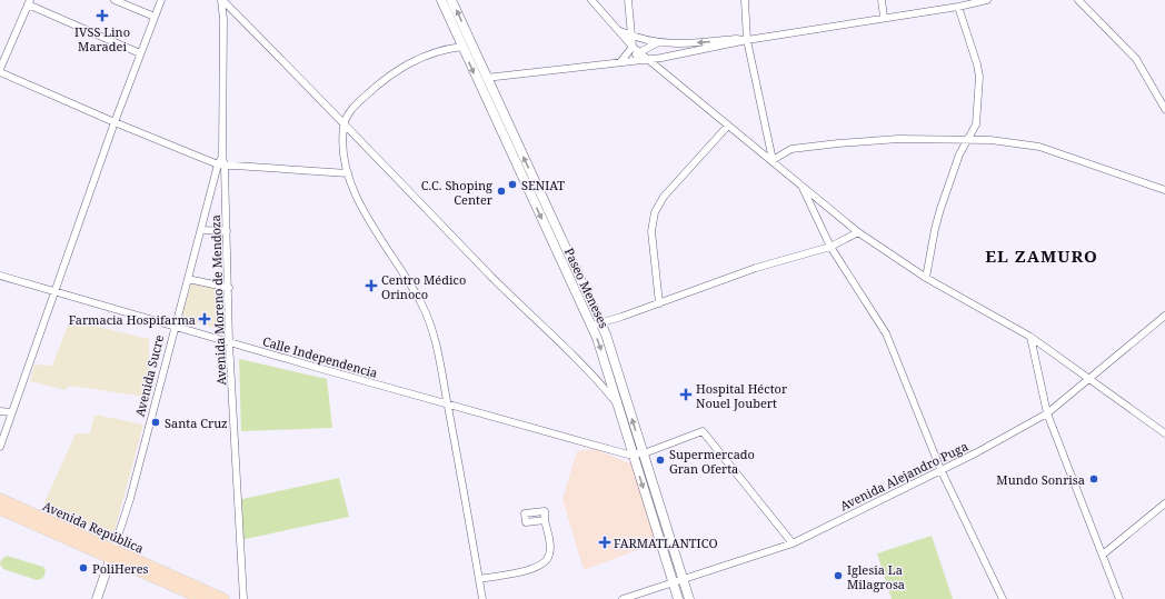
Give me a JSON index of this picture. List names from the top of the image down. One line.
{"streets":{"main road":["Avenida República"],"street":["Paseo Meneses","Avenida Moreno de Mendoza","Calle Independencia","Avenida Sucre","Avenida Alejandro Puga"]},"crossings":[["Paseo Meneses","Calle Independencia"],["Paseo Meneses","Avenida Alejandro Puga"],["Avenida Moreno de Mendoza","Calle Independencia"],["Avenida Moreno de Mendoza","Avenida Sucre"],["Calle Independencia","Avenida Sucre"],["Avenida Sucre","Avenida República"]],"districts":["EL ZAMURO"],"places":{"health":["IVSS Lino Maradei","Centro Médico Orinoco","Farmacia Hospifarma","Hospital Héctor Nouel Joubert","FARMATLANTICO"],"other":["SENIAT","C.C. Shoping Center","Santa Cruz","Supermercado Gran Oferta","Mundo Sonrisa","PoliHeres","Iglesia La Milagrosa"]}}
